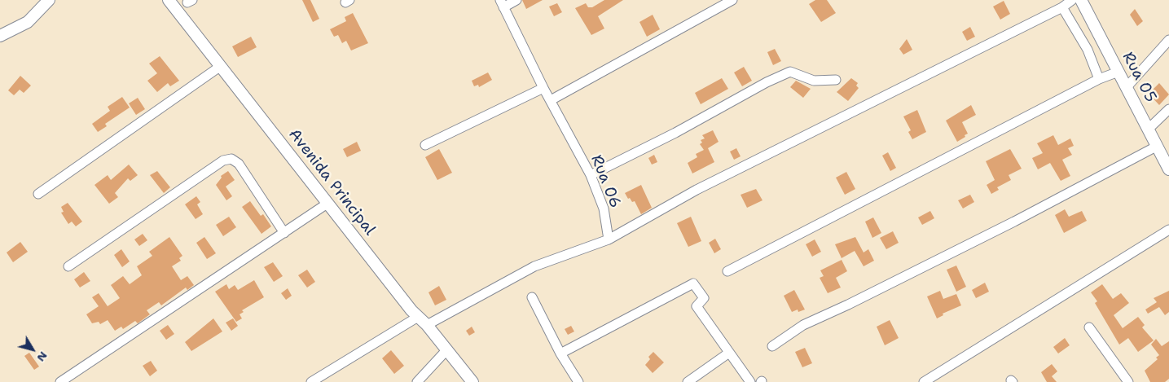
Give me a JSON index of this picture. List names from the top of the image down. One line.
{"streets":{"street":["Rua 05","Rua 06","Avenida Principal"]},"north":"bottom right"}
